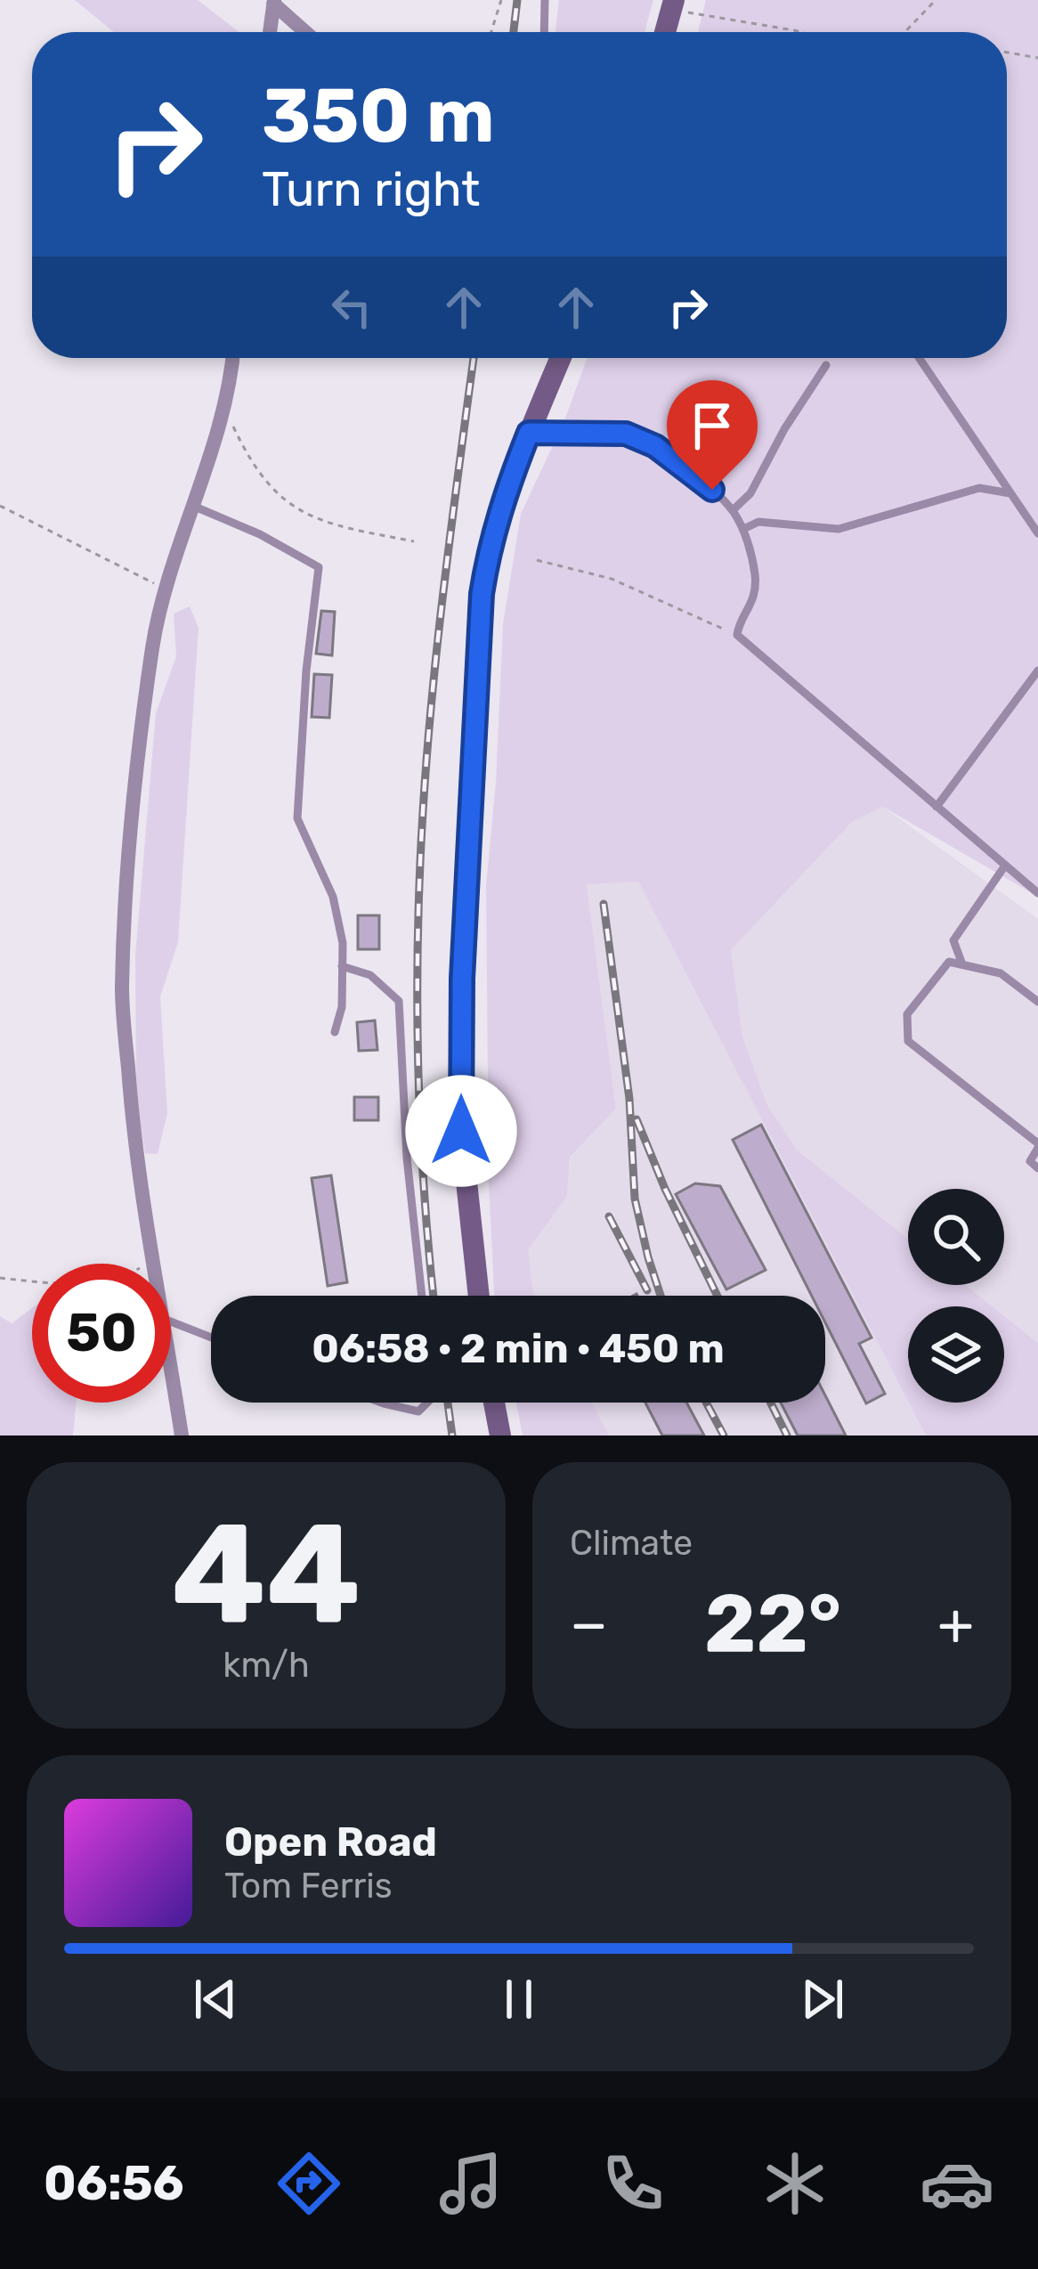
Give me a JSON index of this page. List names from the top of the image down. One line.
{"page":{"turn":["350 m","Turn right"],"limit":"50","trip":"06:58 · 2 min · 450 m","tile":[["44","km/h"],"Climate"],"heat":["−","22°","+"],"song":["Open Road","Tom Ferris"],"tabs":"06:56"}}
